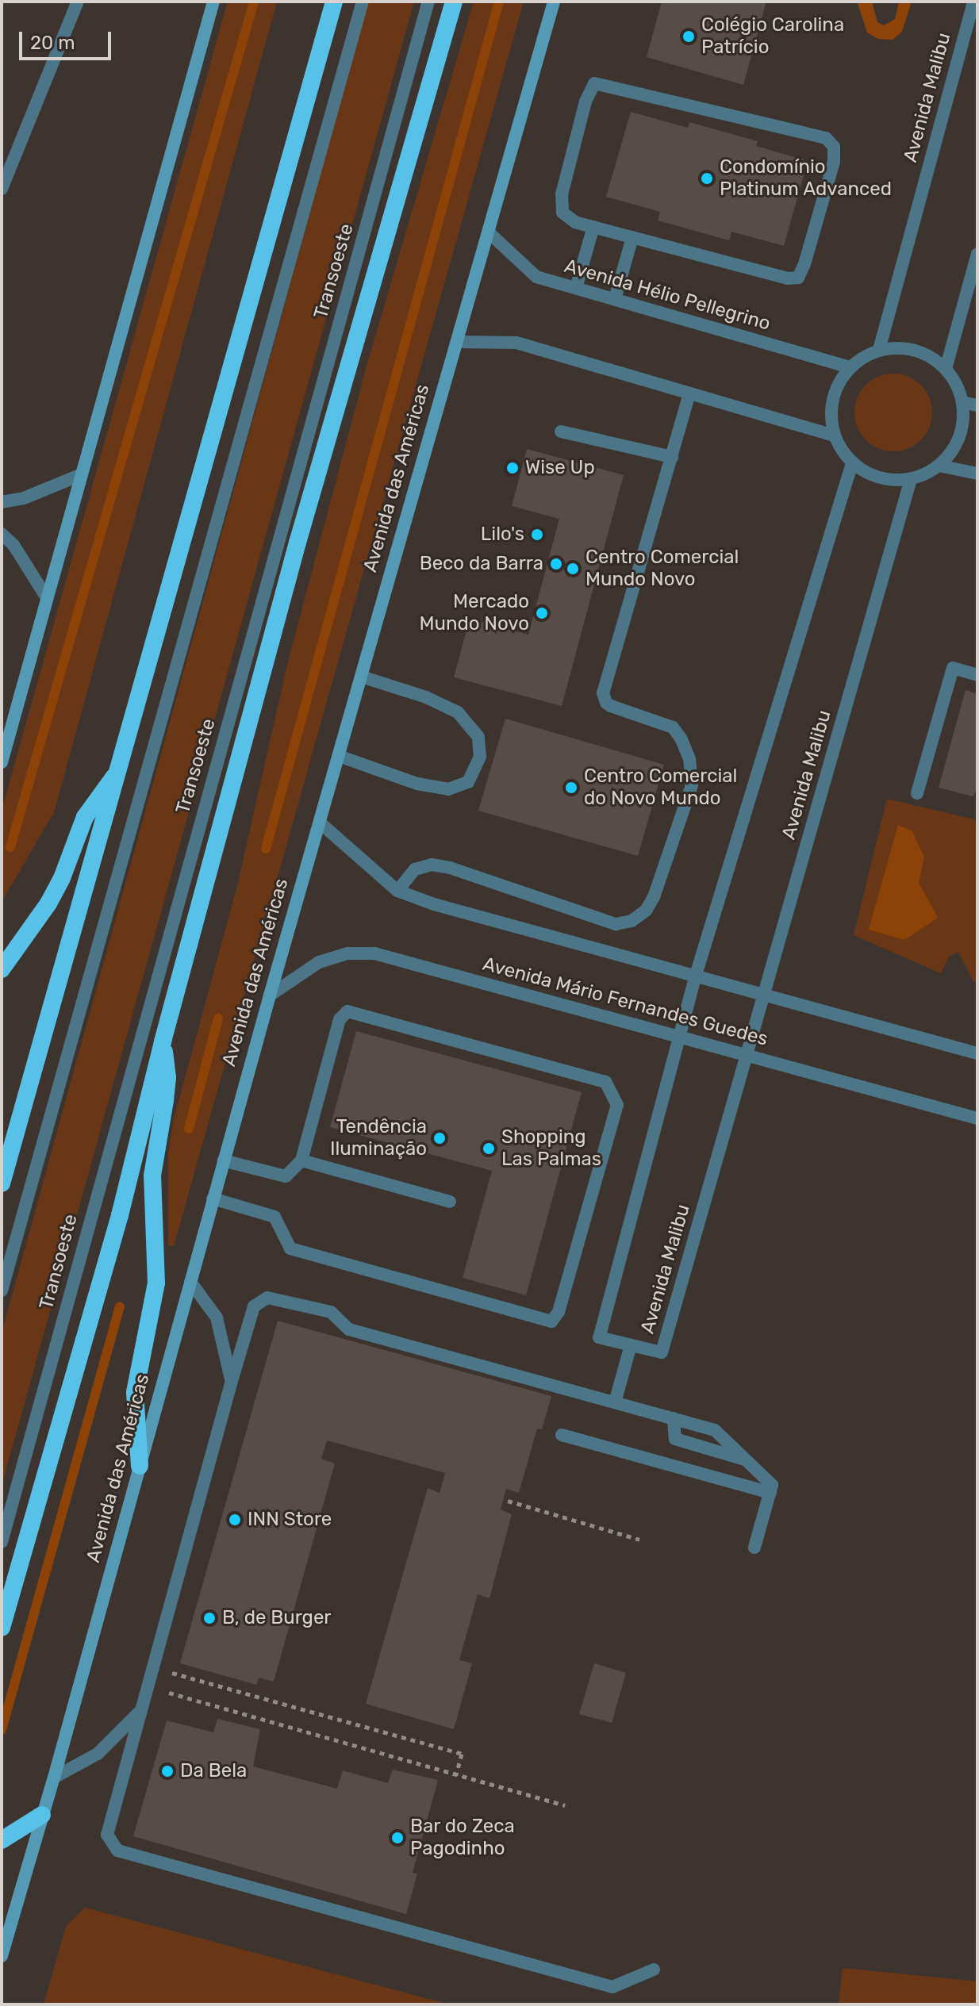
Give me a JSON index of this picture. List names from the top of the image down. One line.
{"streets":{"main road":["Avenida das Américas"],"street":["Avenida Malibu","Transoeste","Avenida Hélio Pellegrino","Avenida Mário Fernandes Guedes"]},"crossings":[["Avenida Malibu","Avenida Hélio Pellegrino"],["Avenida Malibu","Avenida Mário Fernandes Guedes"],["Avenida Hélio Pellegrino","Avenida das Américas"],["Avenida das Américas","Avenida Mário Fernandes Guedes"]],"places":["Colégio Carolina Patrício","Condomínio Platinum Advanced","Wise Up","Lilo's","Beco da Barra","Centro Comercial Mundo Novo","Mercado Mundo Novo","Centro Comercial do Novo Mundo","Tendência Iluminação","Shopping Las Palmas","INN Store","B, de Burger","Da Bela","Bar do Zeca Pagodinho"],"scale_bar":"20 m"}
